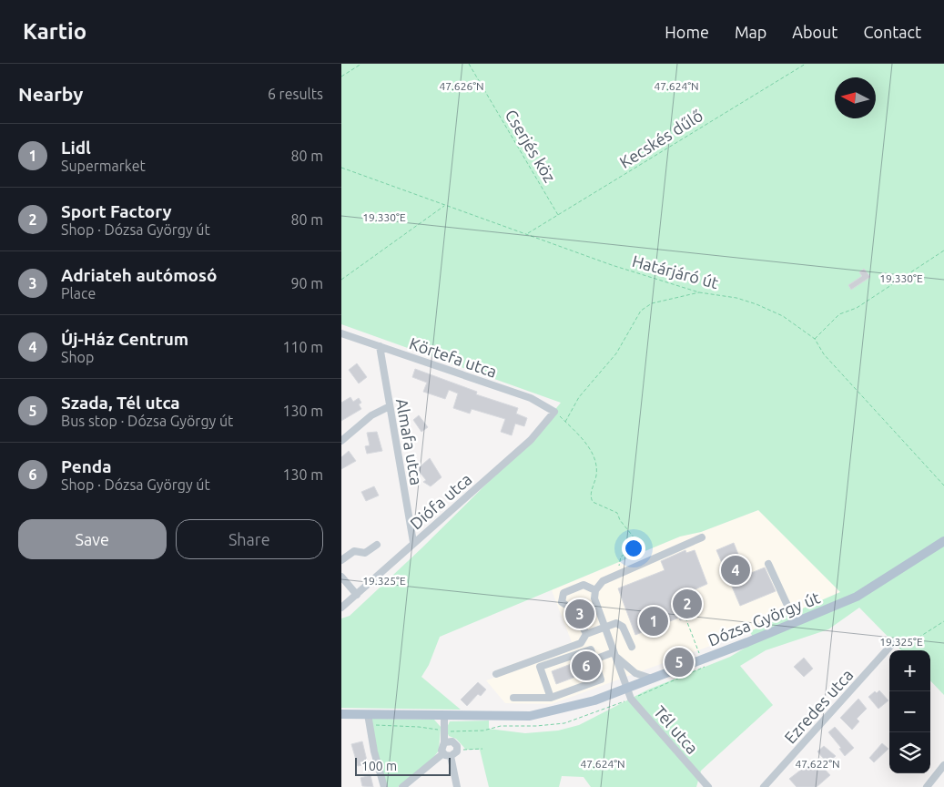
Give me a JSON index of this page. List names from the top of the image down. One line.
{"streets":{"main road":["Dózsa György út"],"street":["Körtefa utca","Almafa utca","Diófa utca","Ezredes utca","Tél utca"],"path":["Kecskés dűlő","Cserjés köz","Határjáró út"]},"crossings":[["Kecskés dűlő","Cserjés köz"],["Kecskés dűlő","Határjáró út"],["Körtefa utca","Almafa utca"],["Körtefa utca","Diófa utca"],["Almafa utca","Diófa utca"],["Dózsa György út","Tél utca"]],"scale_bar":"100 m","north":"left","page":{"header":"Kartio","nav":["Home","Map","About","Contact"],"heading":["Nearby","6 results"],"list":[{"mark":"1","name":"Lidl","note":"Supermarket","value":"80 m"},{"mark":"2","name":"Sport Factory","note":"Shop · Dózsa György út","value":"80 m"},{"mark":"3","name":"Adriateh autómosó","note":"Place","value":"90 m"},{"mark":"4","name":"Új-Ház Centrum","note":"Shop","value":"110 m"},{"mark":"5","name":"Szada, Tél utca","note":"Bus stop · Dózsa György út","value":"130 m"},{"mark":"6","name":"Penda","note":"Shop · Dózsa György út","value":"130 m"}],"buttons":["Save","Share"],"pins":["4","2","3","1","5","6"],"map_buttons":["+","−"],"scale":"100 m"},"coordinates":["47.626°N","47.624°N","19.330°E","19.325°E","47.622°N"]}
